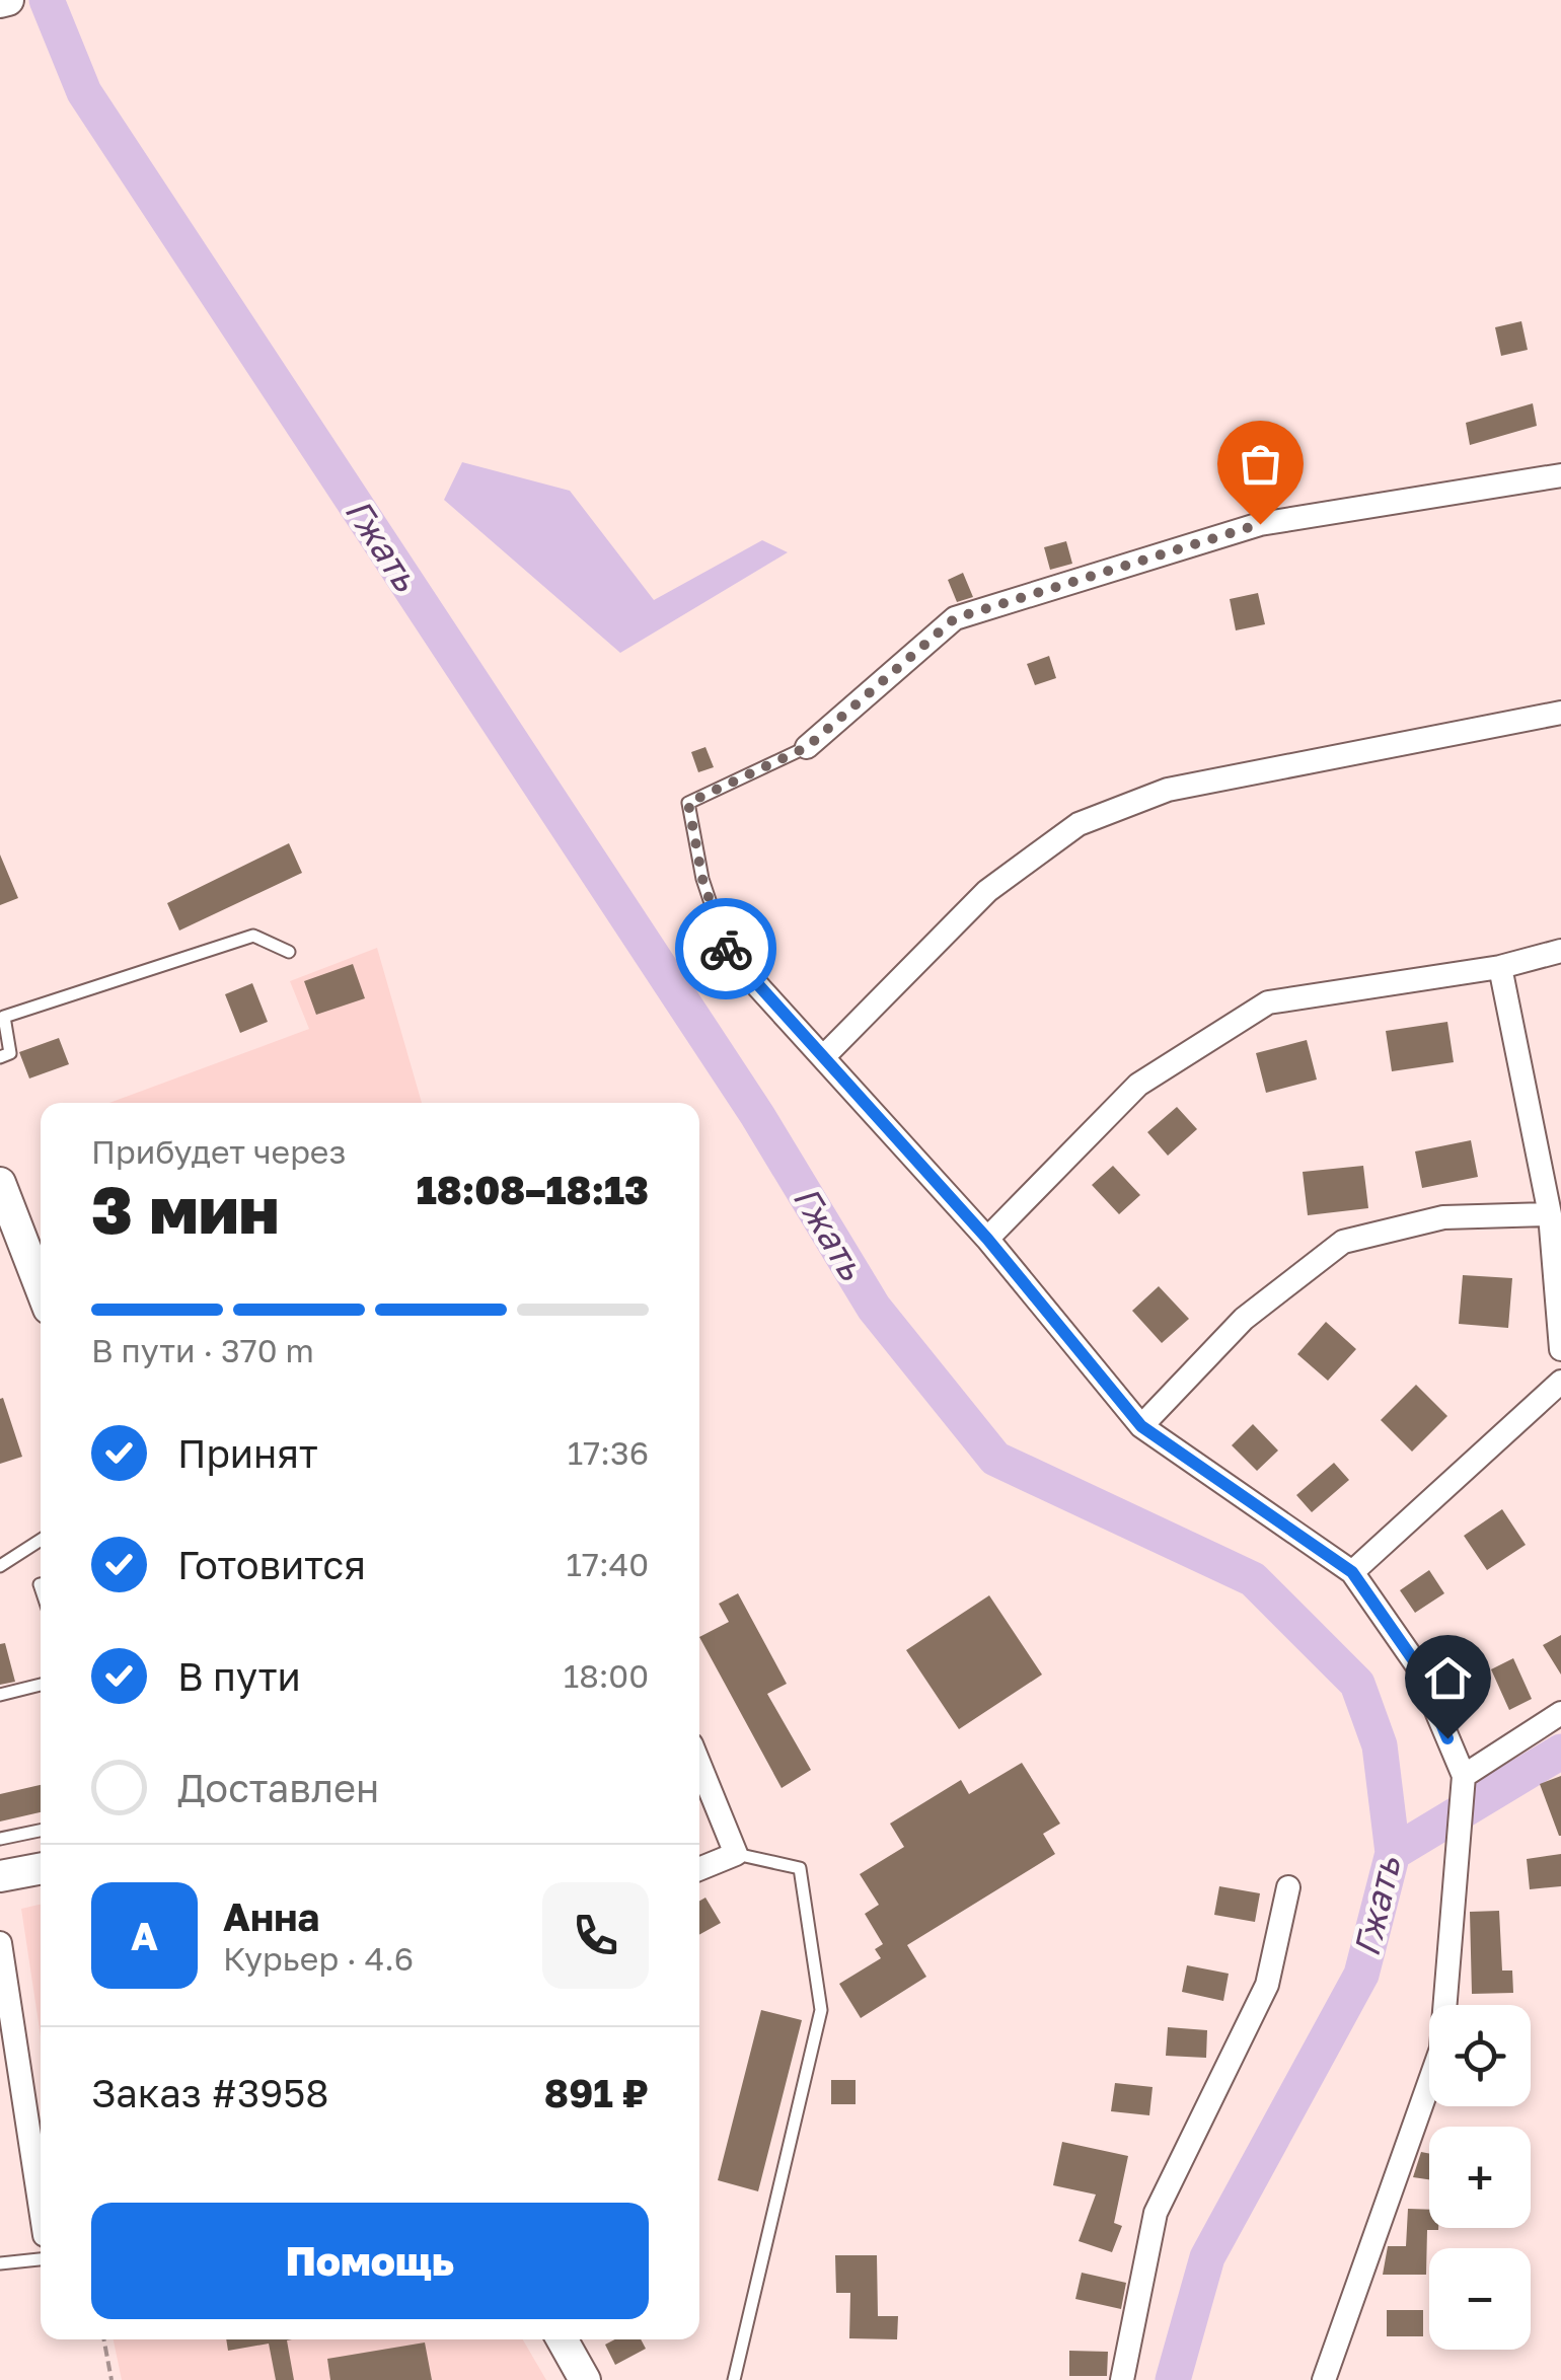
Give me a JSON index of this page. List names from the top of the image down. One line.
{"water":["Гжать"],"page":{"heading":["3 мин","Прибудет через","18:08–18:13"],"panel":["Анна","Курьер · 4.6","Заказ #3958","891 ₽"],"bar":"В пути · 370 m","list":[["Принят","17:36"],["Готовится","17:40"],["В пути","18:00"],"Доставлен"],"round":"А","map_buttons":["+","−"],"buttons":"Помощь"}}
